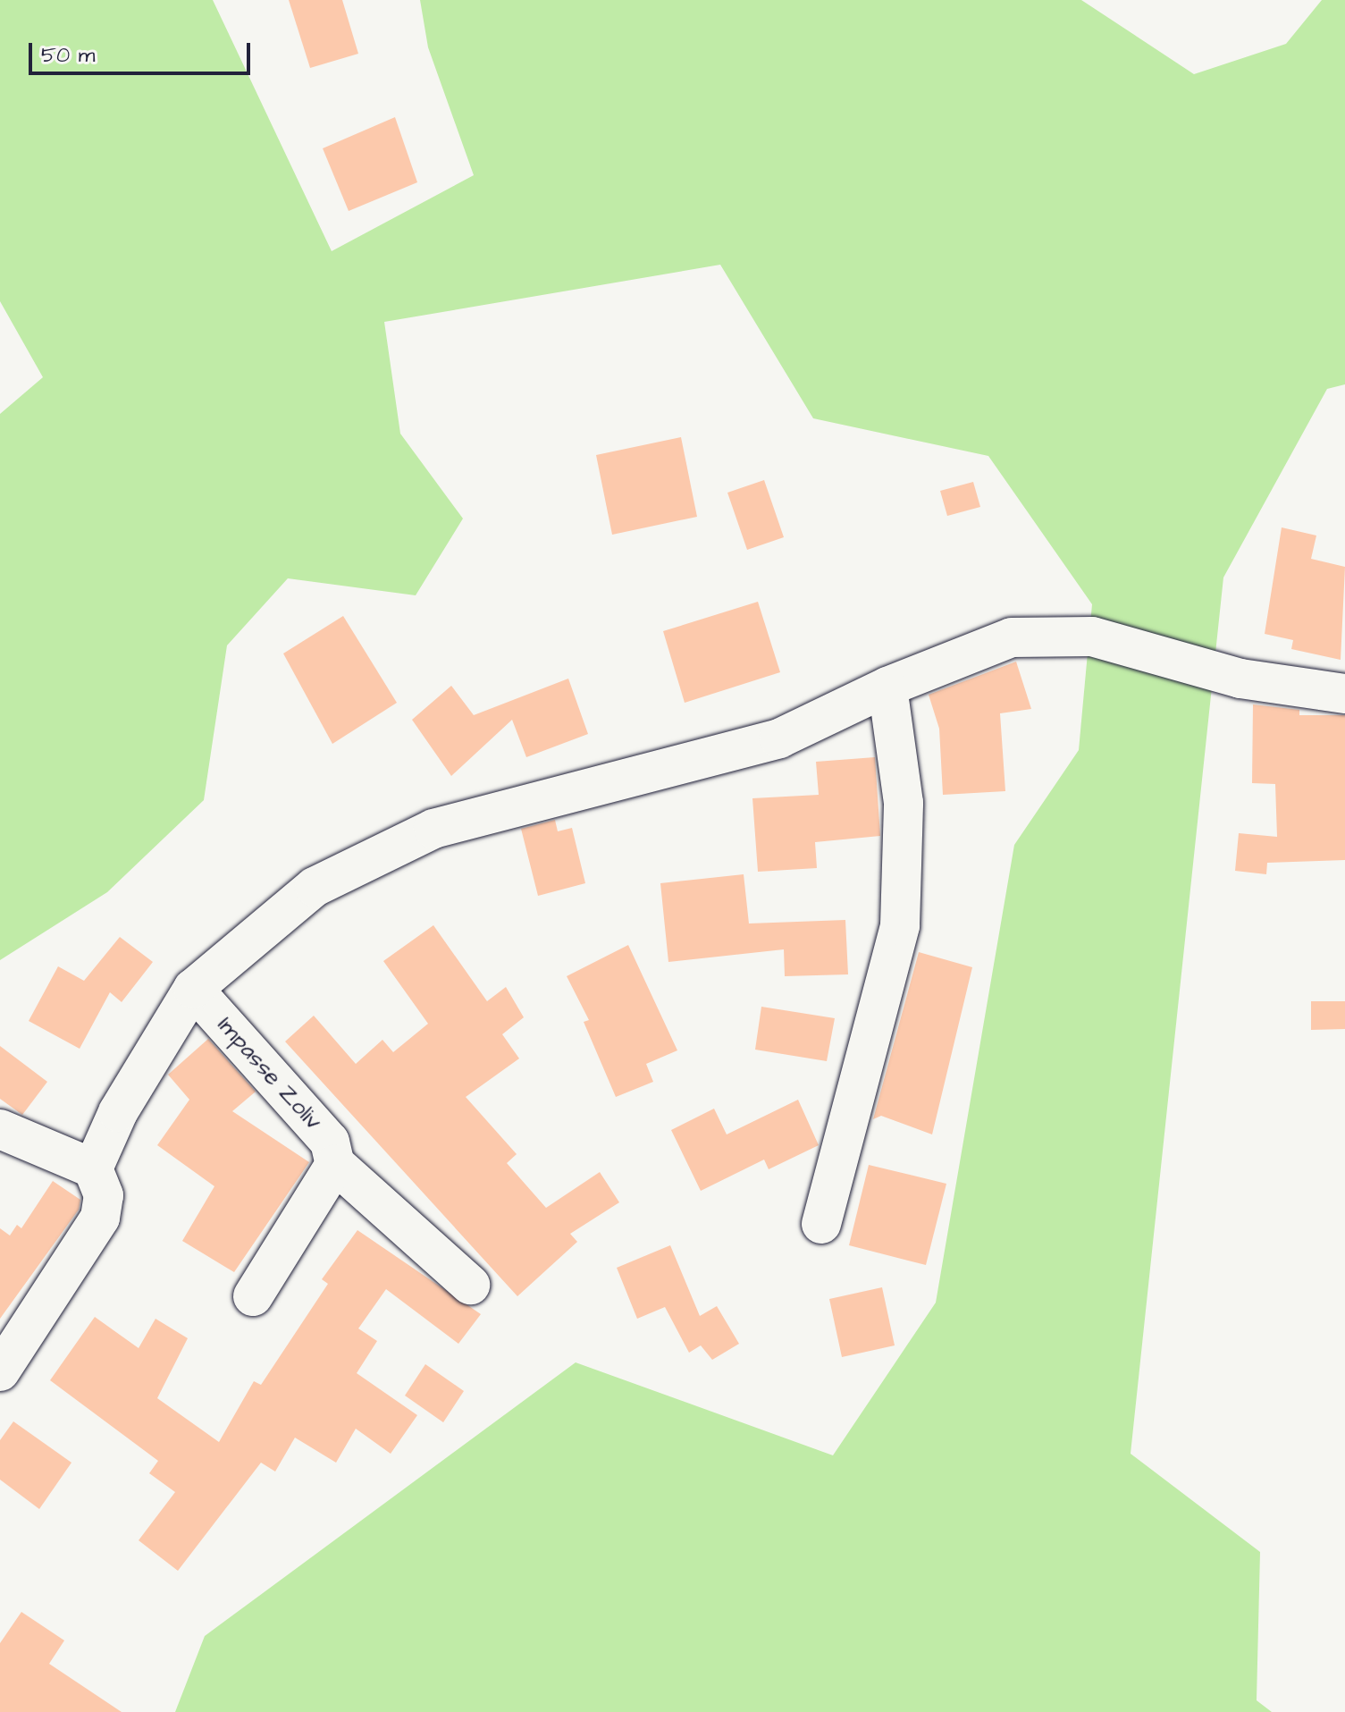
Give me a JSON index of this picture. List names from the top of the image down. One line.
{"streets":{"street":["Impasse Zoliv"]},"scale_bar":"50 m"}
